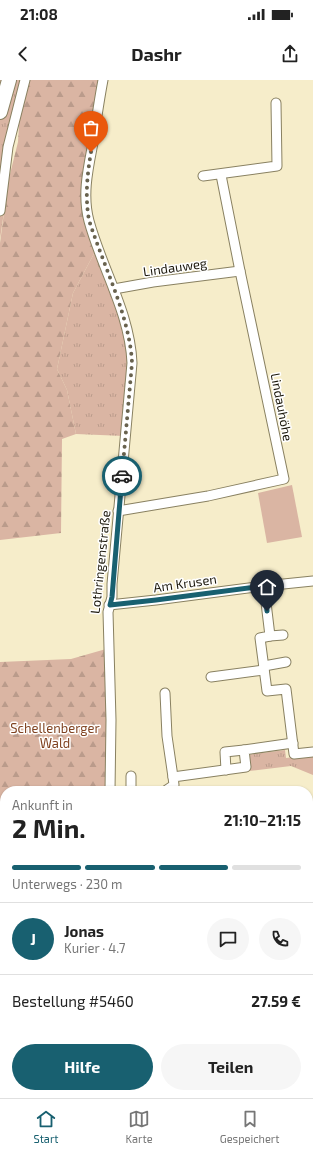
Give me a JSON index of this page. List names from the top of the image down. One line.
{"streets":{"street":["Lindauweg","Lindauhöhe","Lothringenstraße","Am Krusen"]},"crossings":[["Lindauweg","Lindauhöhe"],["Lindauweg","Lothringenstraße"],["Lindauhöhe","Lothringenstraße"],["Lothringenstraße","Am Krusen"]],"parks":["Schellenberger Wald"],"page":{"status":"21:08","header":"Dashr","heading":["2 Min.","Ankunft in","21:10–21:15"],"panel":["Jonas","Kurier · 4.7","Bestellung #5460","27.59 €"],"bar":"Unterwegs · 230 m","round":"J","buttons":["Hilfe","Teilen"],"tabs":["Start","Karte","Gespeichert"]}}
